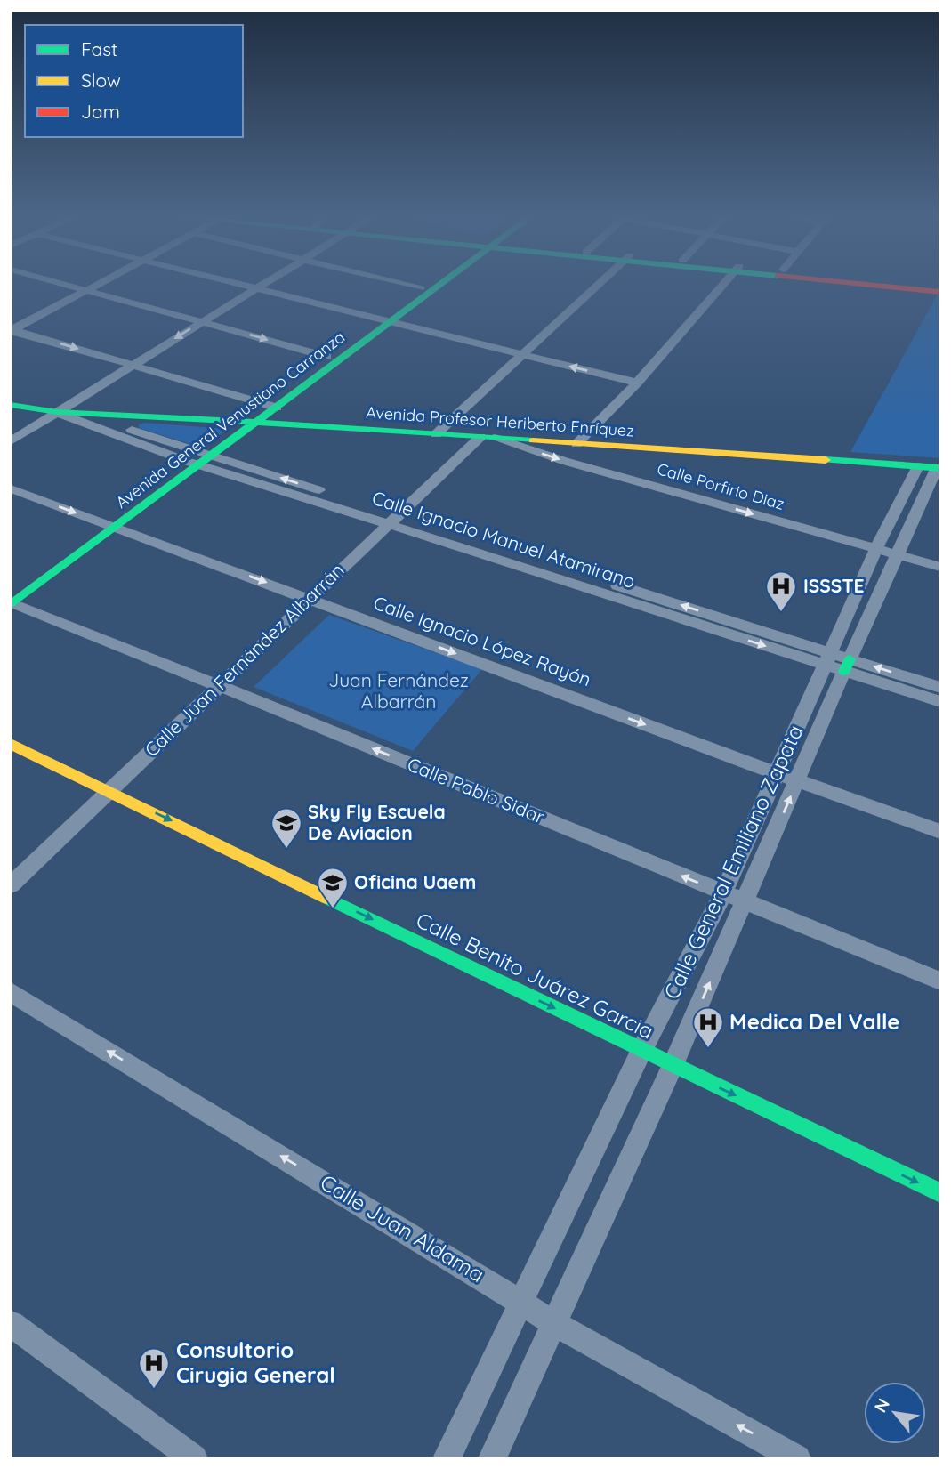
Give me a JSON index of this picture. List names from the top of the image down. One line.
{"streets":{"main road":["Avenida General Venustiano Carranza","Avenida Profesor Heriberto Enríquez","Calle Benito Juárez Garcia"],"street":["Calle Porfirio Diaz","Calle Ignacio Manuel Atamirano","Calle Ignacio López Rayón","Calle Juan Fernández Albarrán","Calle Pablo Sidar","Calle General Emiliano Zapata","Calle Juan Aldama"]},"crossings":[["Avenida General Venustiano Carranza","Avenida Profesor Heriberto Enríquez"],["Avenida General Venustiano Carranza","Calle Ignacio Manuel Atamirano"],["Avenida General Venustiano Carranza","Calle Ignacio López Rayón"],["Avenida General Venustiano Carranza","Calle Pablo Sidar"],["Avenida Profesor Heriberto Enríquez","Calle Porfirio Diaz"],["Avenida Profesor Heriberto Enríquez","Calle Ignacio Manuel Atamirano"],["Avenida Profesor Heriberto Enríquez","Calle Juan Fernández Albarrán"],["Avenida Profesor Heriberto Enríquez","Calle General Emiliano Zapata"],["Calle Porfirio Diaz","Calle Juan Fernández Albarrán"],["Calle Porfirio Diaz","Calle General Emiliano Zapata"],["Calle Ignacio Manuel Atamirano","Calle Juan Fernández Albarrán"],["Calle Ignacio Manuel Atamirano","Calle General Emiliano Zapata"],["Calle Ignacio López Rayón","Calle Juan Fernández Albarrán"],["Calle Ignacio López Rayón","Calle General Emiliano Zapata"],["Calle Juan Fernández Albarrán","Calle Pablo Sidar"],["Calle Juan Fernández Albarrán","Calle Benito Juárez Garcia"],["Calle Pablo Sidar","Calle General Emiliano Zapata"],["Calle General Emiliano Zapata","Calle Benito Juárez Garcia"],["Calle General Emiliano Zapata","Calle Juan Aldama"]],"one_way":["Calle Ignacio López Rayón","Calle Pablo Sidar","Calle Benito Juárez Garcia","Calle Juan Aldama"],"parks":["Juan Fernández Albarrán"],"places":{"hospital":["ISSSTE","Medica Del Valle","Consultorio Cirugia General"],"school or university":["Sky Fly Escuela De Aviacion","Oficina Uaem"]},"legend":["Fast","Slow","Jam"],"north":"top left"}
